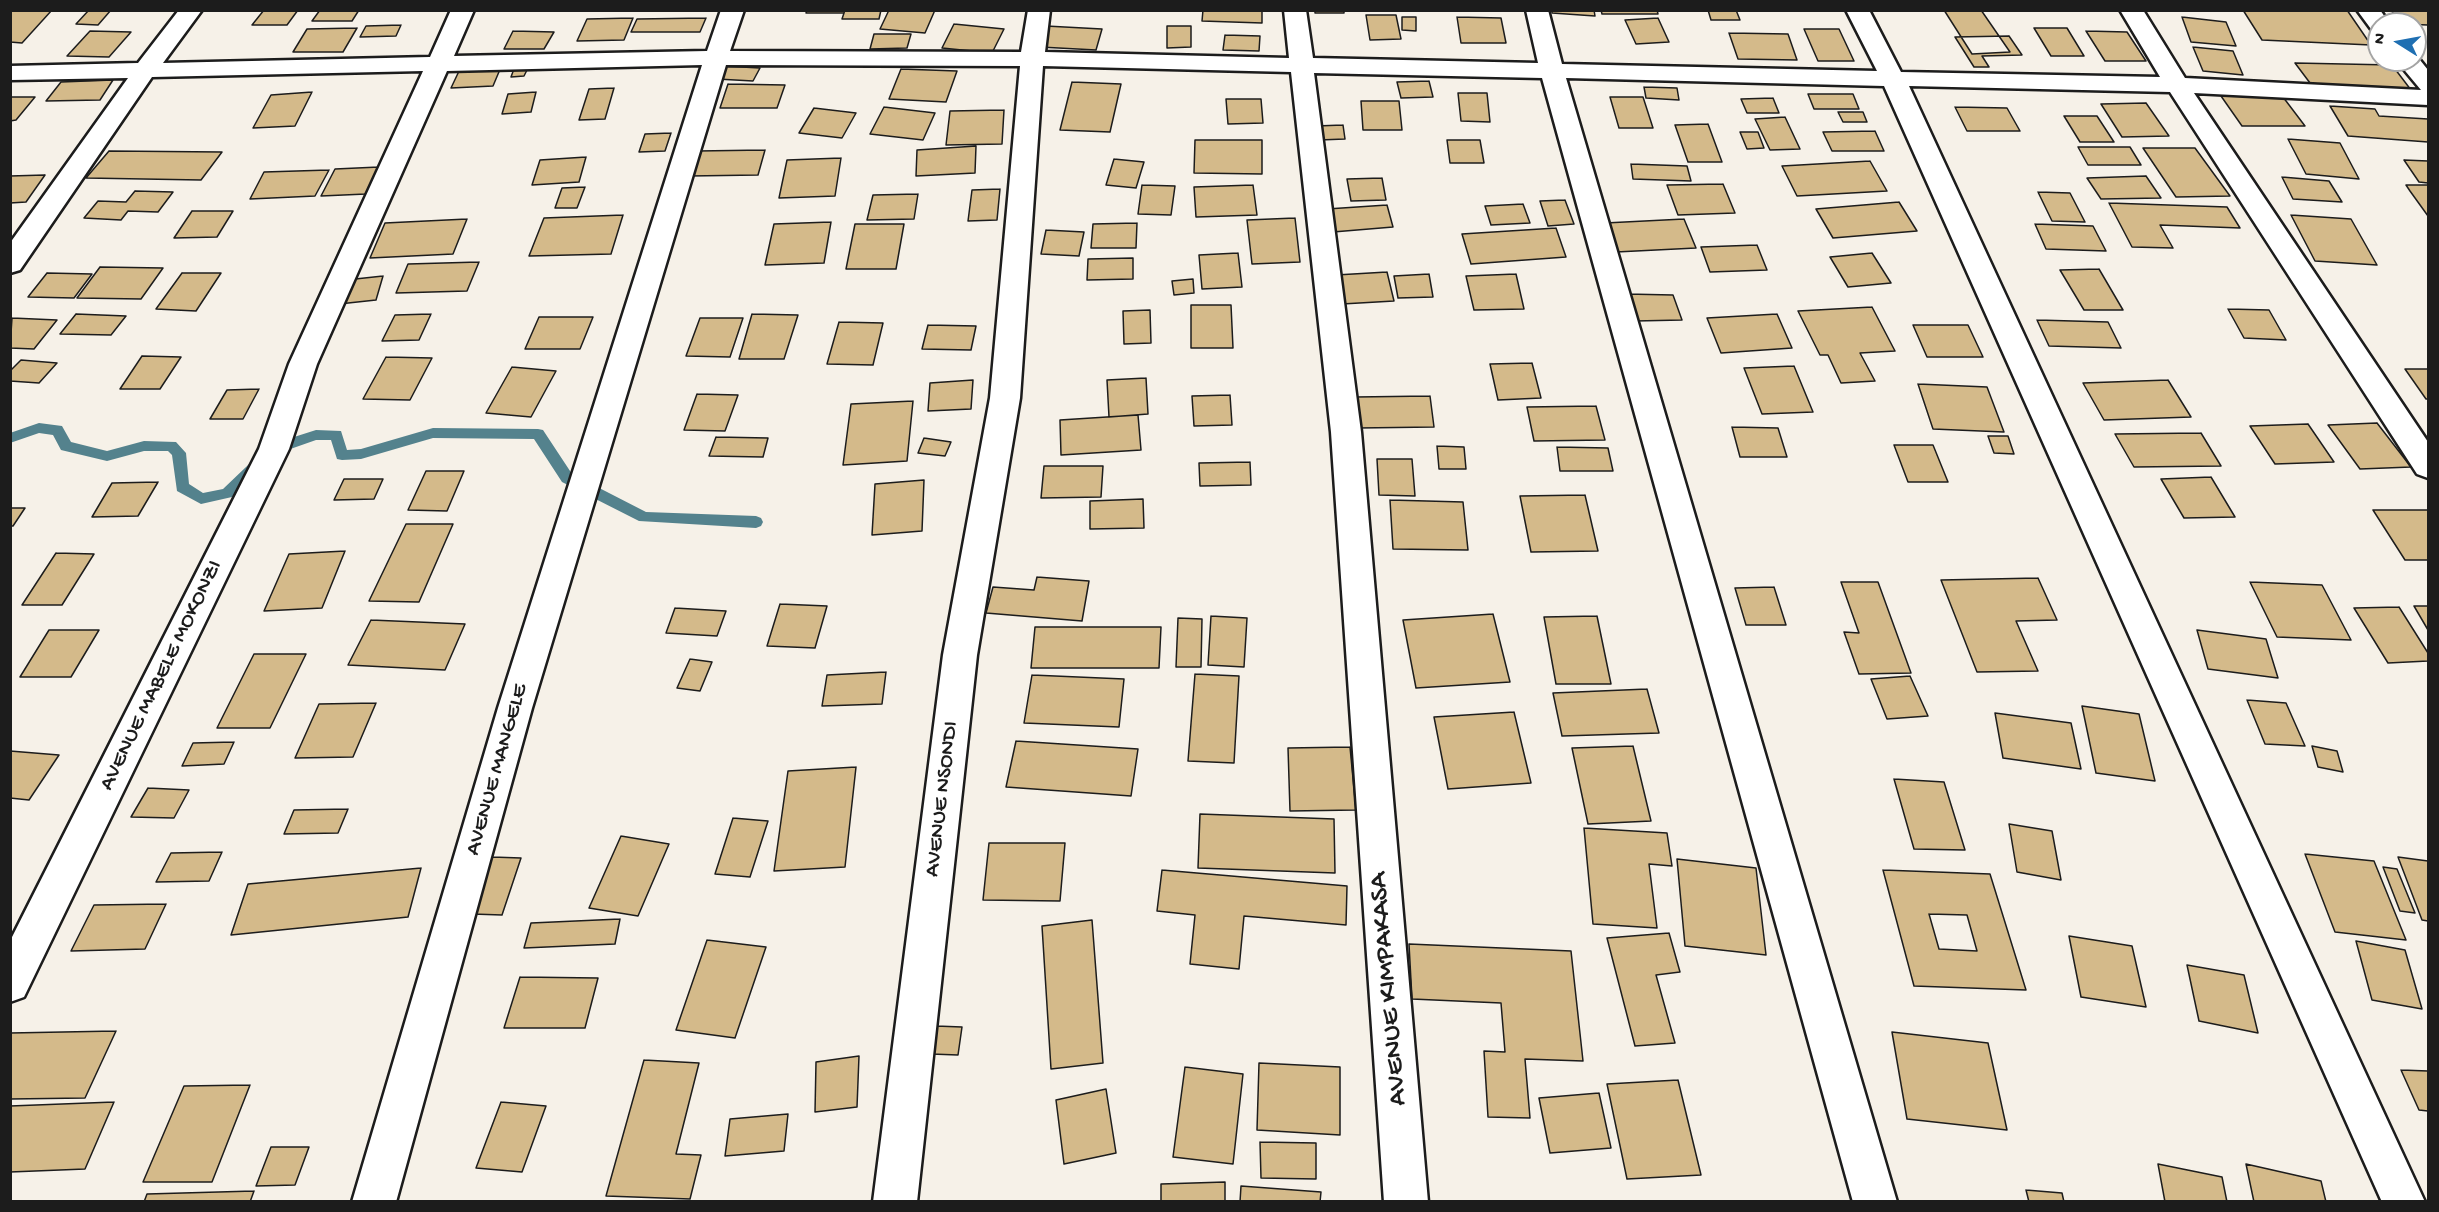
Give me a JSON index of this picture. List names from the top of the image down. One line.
{"streets":{"street":["AVENUE MABELE MOKONZI","AVENUE MANGELE","AVENUE NSONDI","AVENUE KIMPAKASA"]},"north":"left"}
